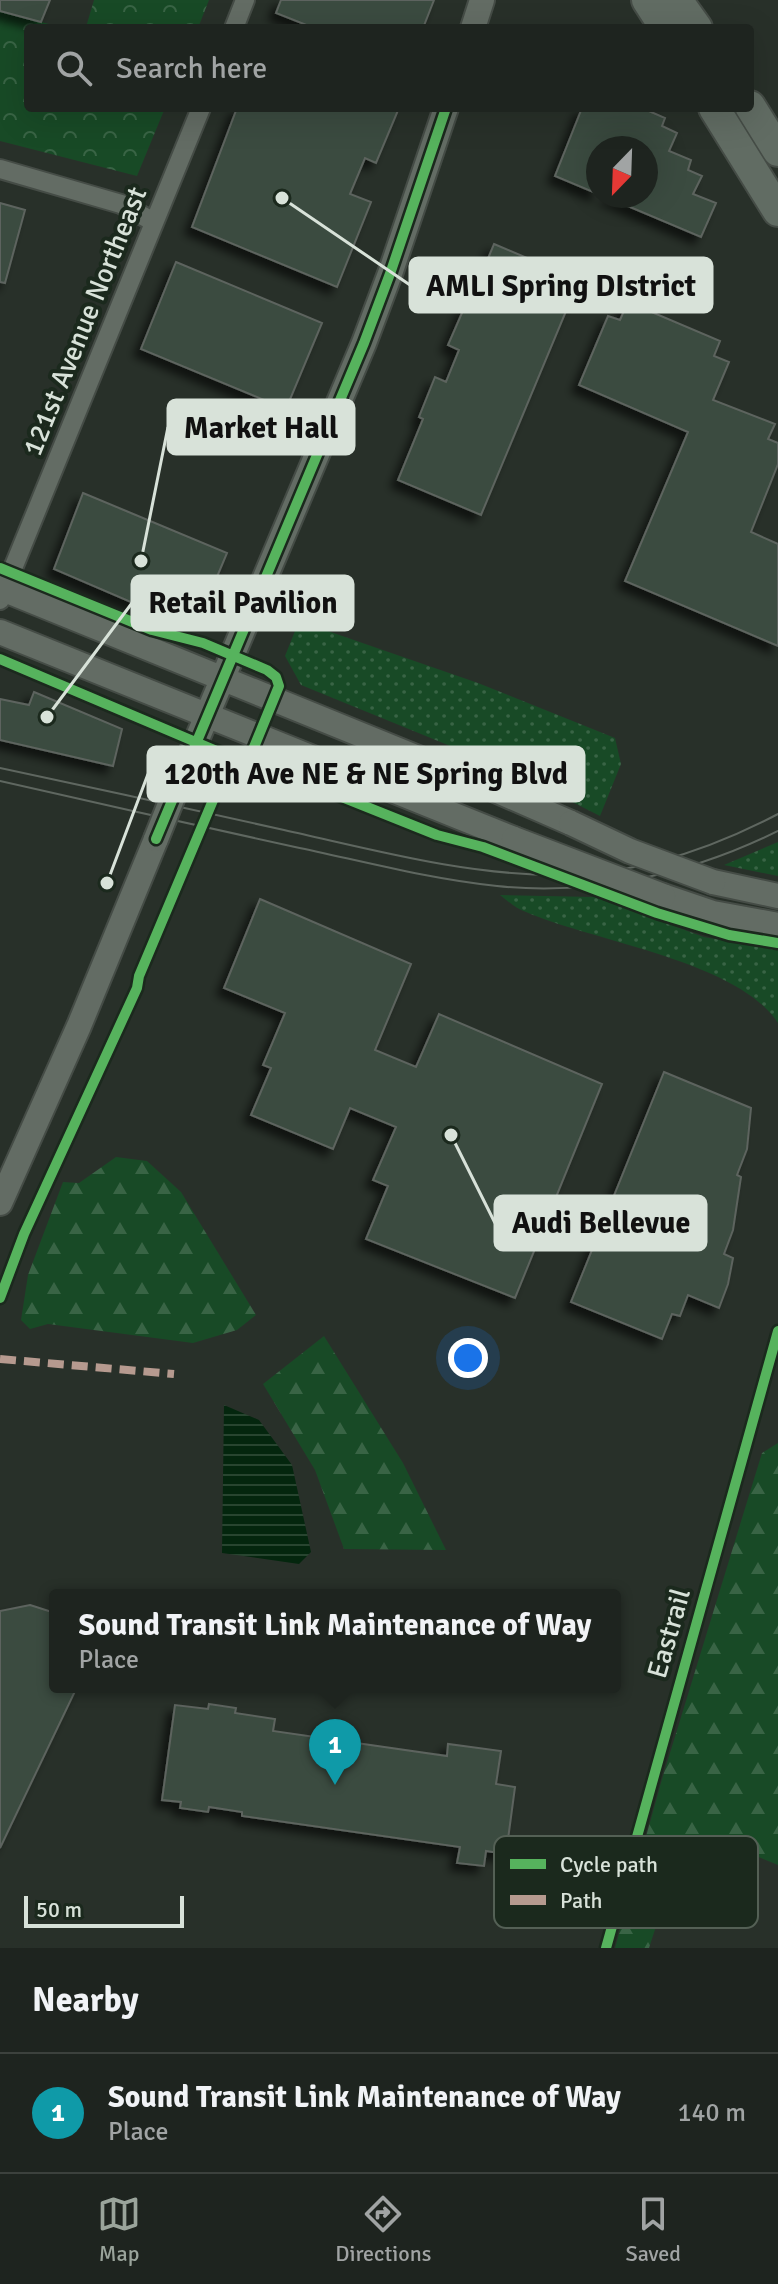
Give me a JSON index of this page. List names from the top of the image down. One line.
{"streets":{"street":["121st Avenue Northeast"],"cycle path":["Eastrail"]},"places":["AMLI Spring DIstrict","Market Hall","Retail Pavilion","120th Ave NE & NE Spring Blvd","Audi Bellevue"],"legend":["Cycle path","Path"],"scale_bar":"50 m","north":"bottom left","page":{"search":"Search here","popup":["Sound Transit Link Maintenance of Way","Place"],"pins":"1","scale":"50 m","heading":"Nearby","list":[{"mark":"1","name":"Sound Transit Link Maintenance of Way","note":"Place","value":"140 m"}],"nav":["Map","Directions","Saved"]}}
